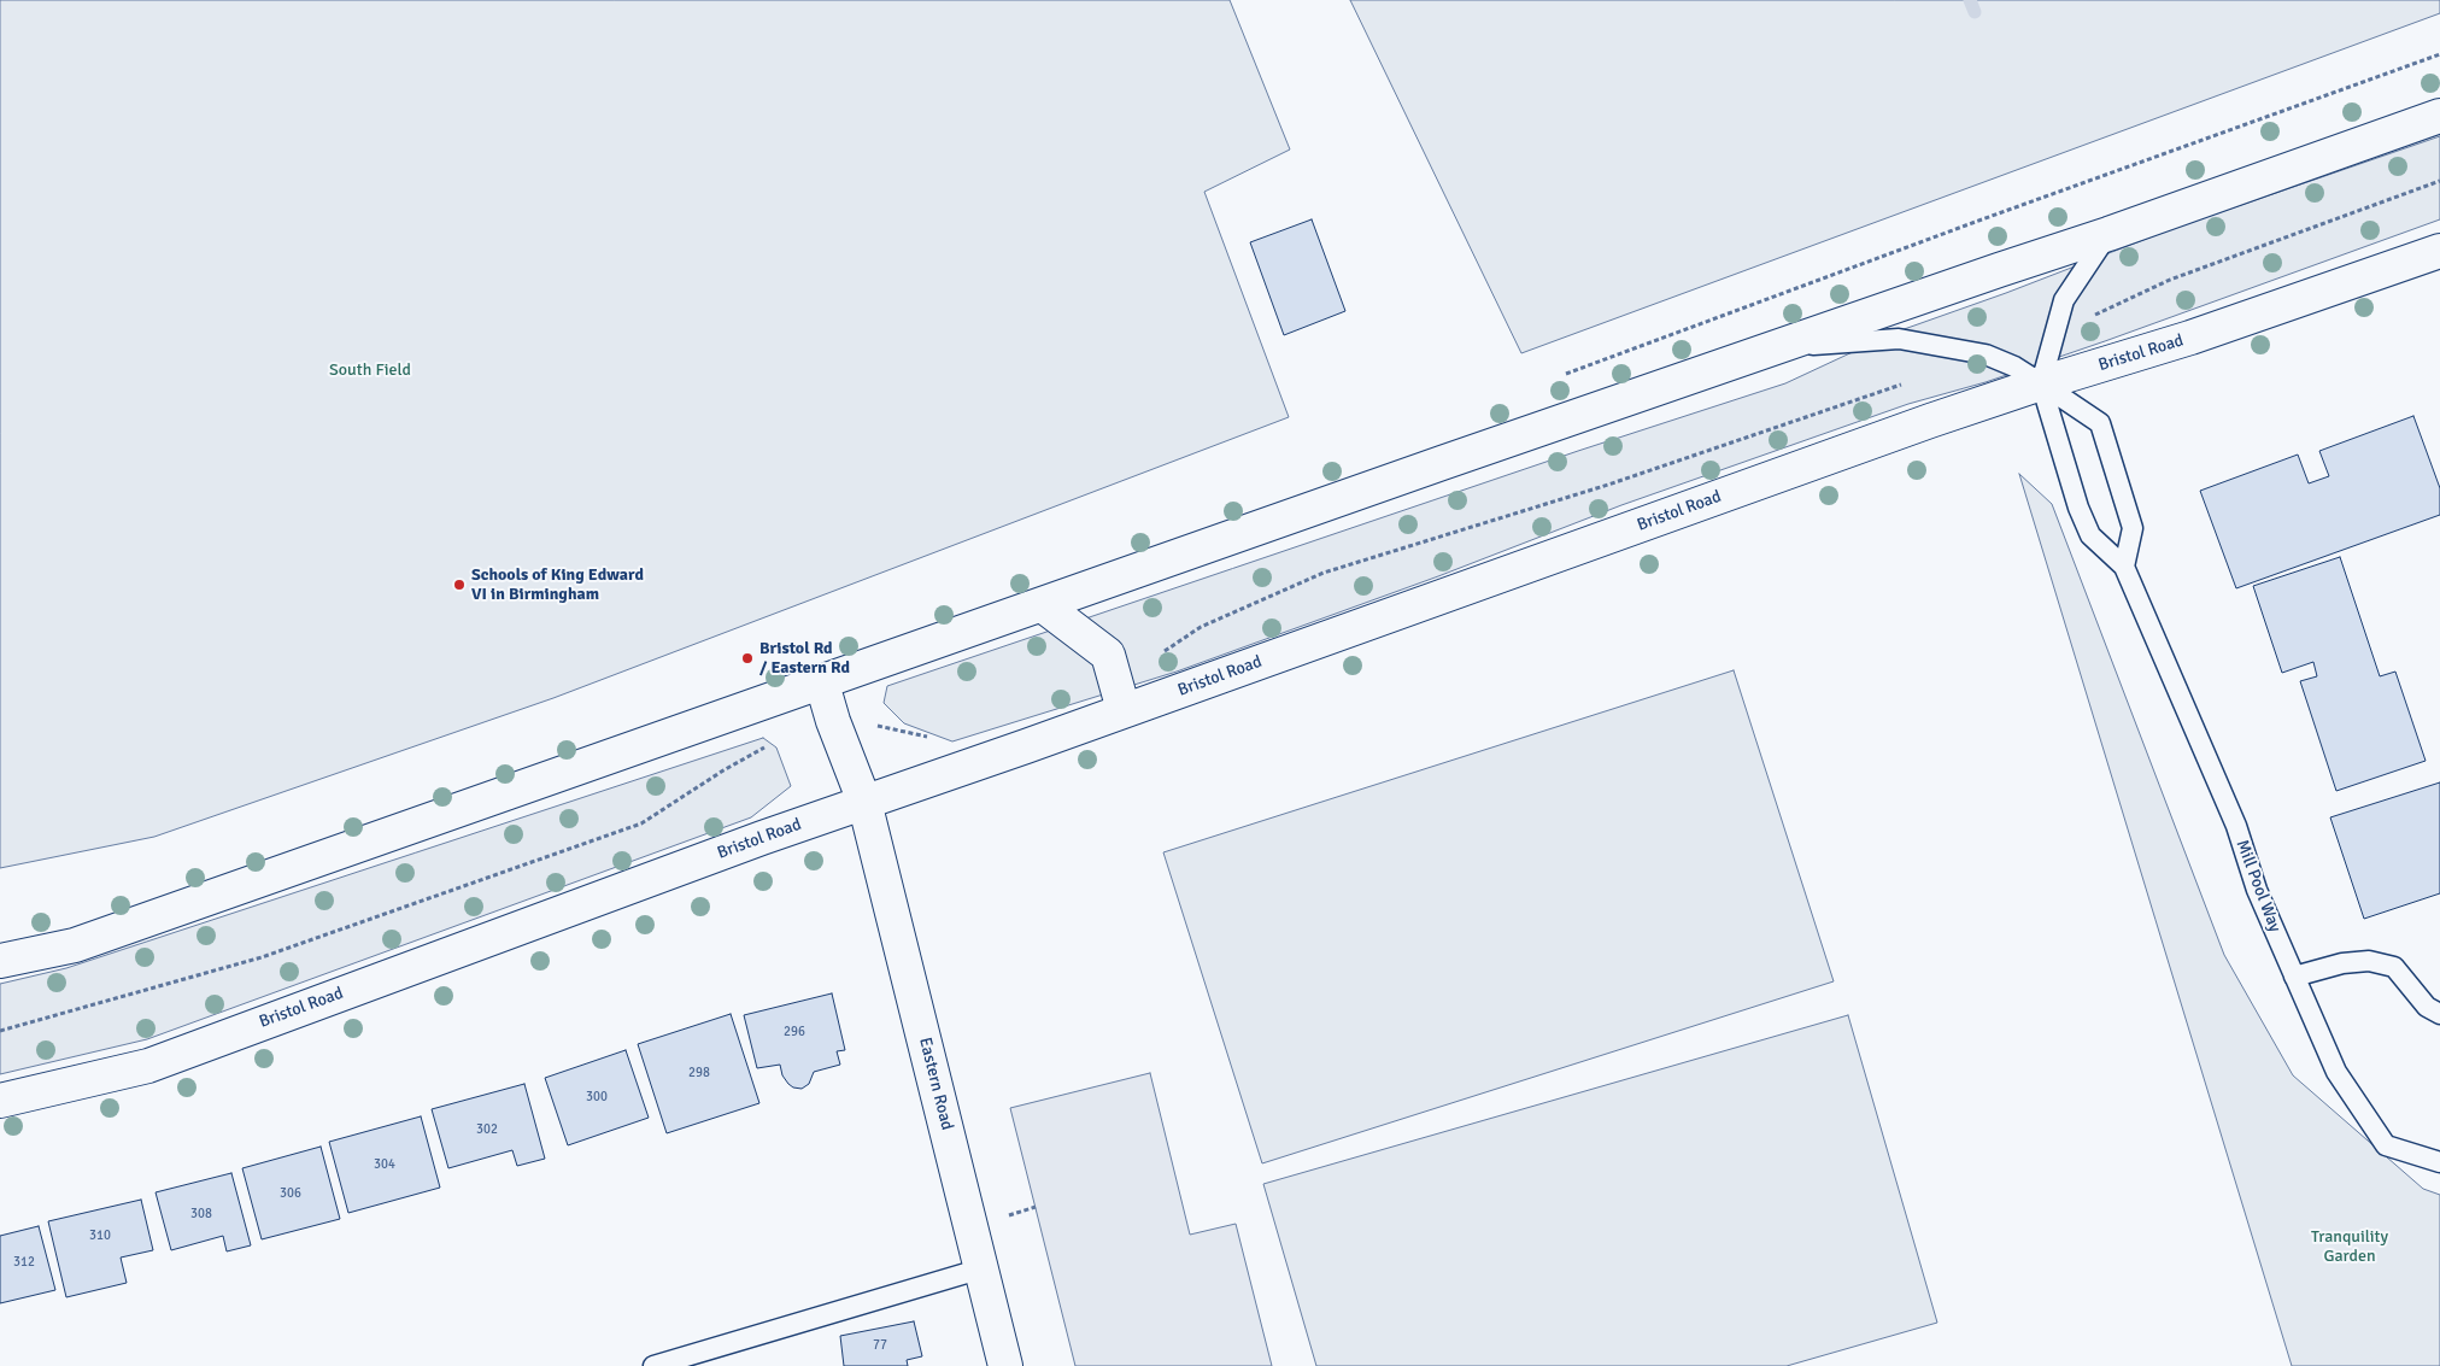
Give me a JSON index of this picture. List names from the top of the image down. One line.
{"streets":{"main road":["Bristol Road","Eastern Road"],"lane":["Mill Pool Way"]},"crossings":[["Bristol Road","Eastern Road"]],"parks":["South Field","Tranquility Garden"],"places":["Schools of King Edward VI in Birmingham","Bristol Rd / Eastern Rd"],"house_numbers":["296","298","300","302","304","306","308","310","312","77"]}
